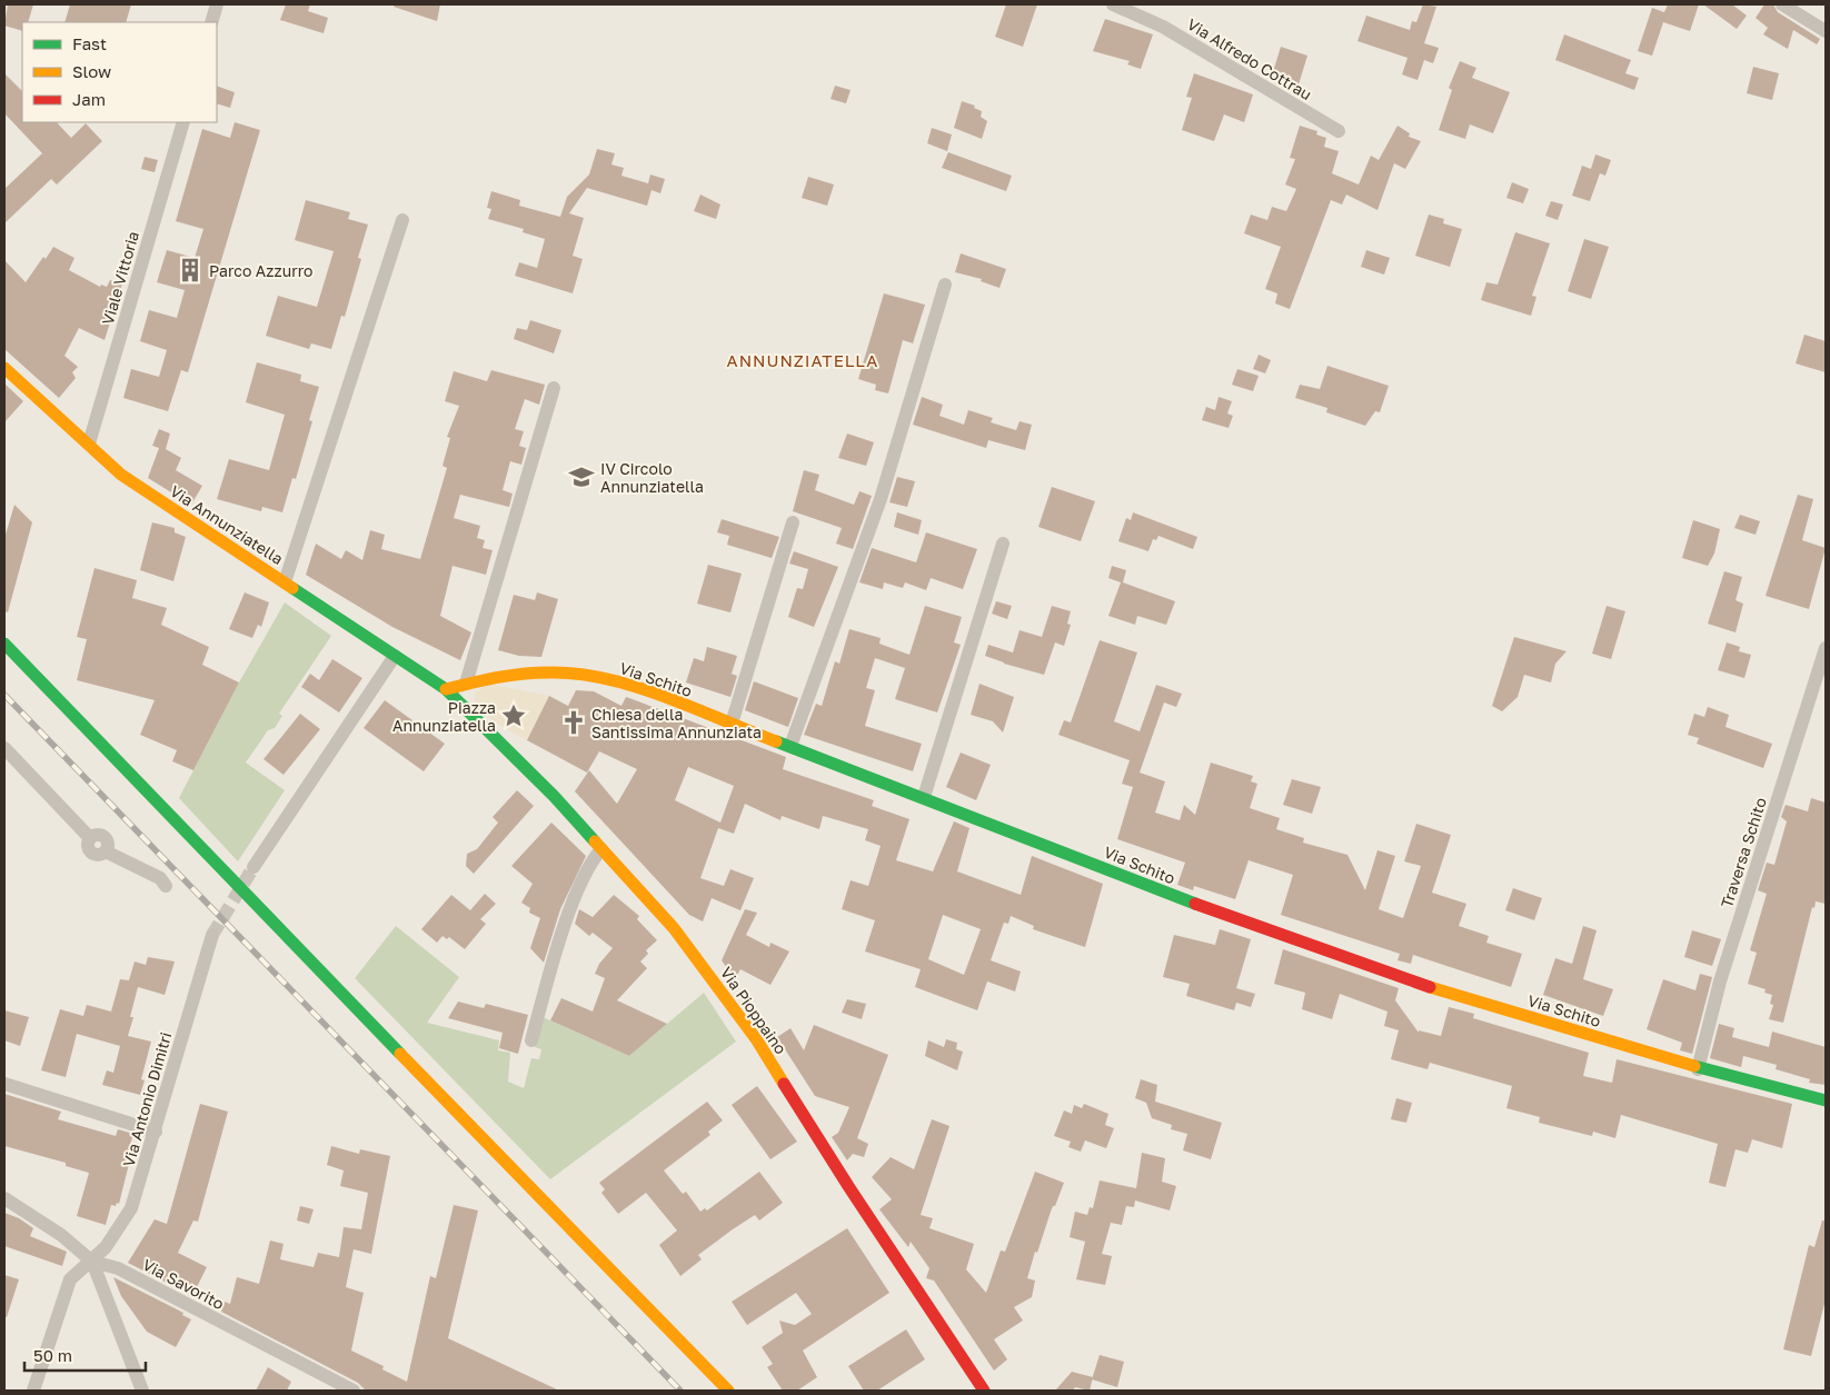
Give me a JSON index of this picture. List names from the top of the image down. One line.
{"streets":{"main road":["Via Annunziatella","Via Schito","Via Pioppaino"],"street":["Via Alfredo Cottrau","Viale Vittoria","Traversa Schito","Via Antonio Dimitri","Via Savorito"]},"crossings":[["Viale Vittoria","Via Annunziatella"],["Via Annunziatella","Via Schito"],["Via Annunziatella","Via Pioppaino"],["Via Schito","Traversa Schito"],["Via Schito","Via Pioppaino"],["Via Antonio Dimitri","Via Savorito"]],"districts":["ANNUNZIATELLA"],"places":{"building":["Parco Azzurro"],"school or university":["IV Circolo Annunziatella"],"place":["Piazza Annunziatella"],"church":["Chiesa della Santissima Annunziata"]},"legend":["Fast","Slow","Jam"],"scale_bar":"50 m"}
